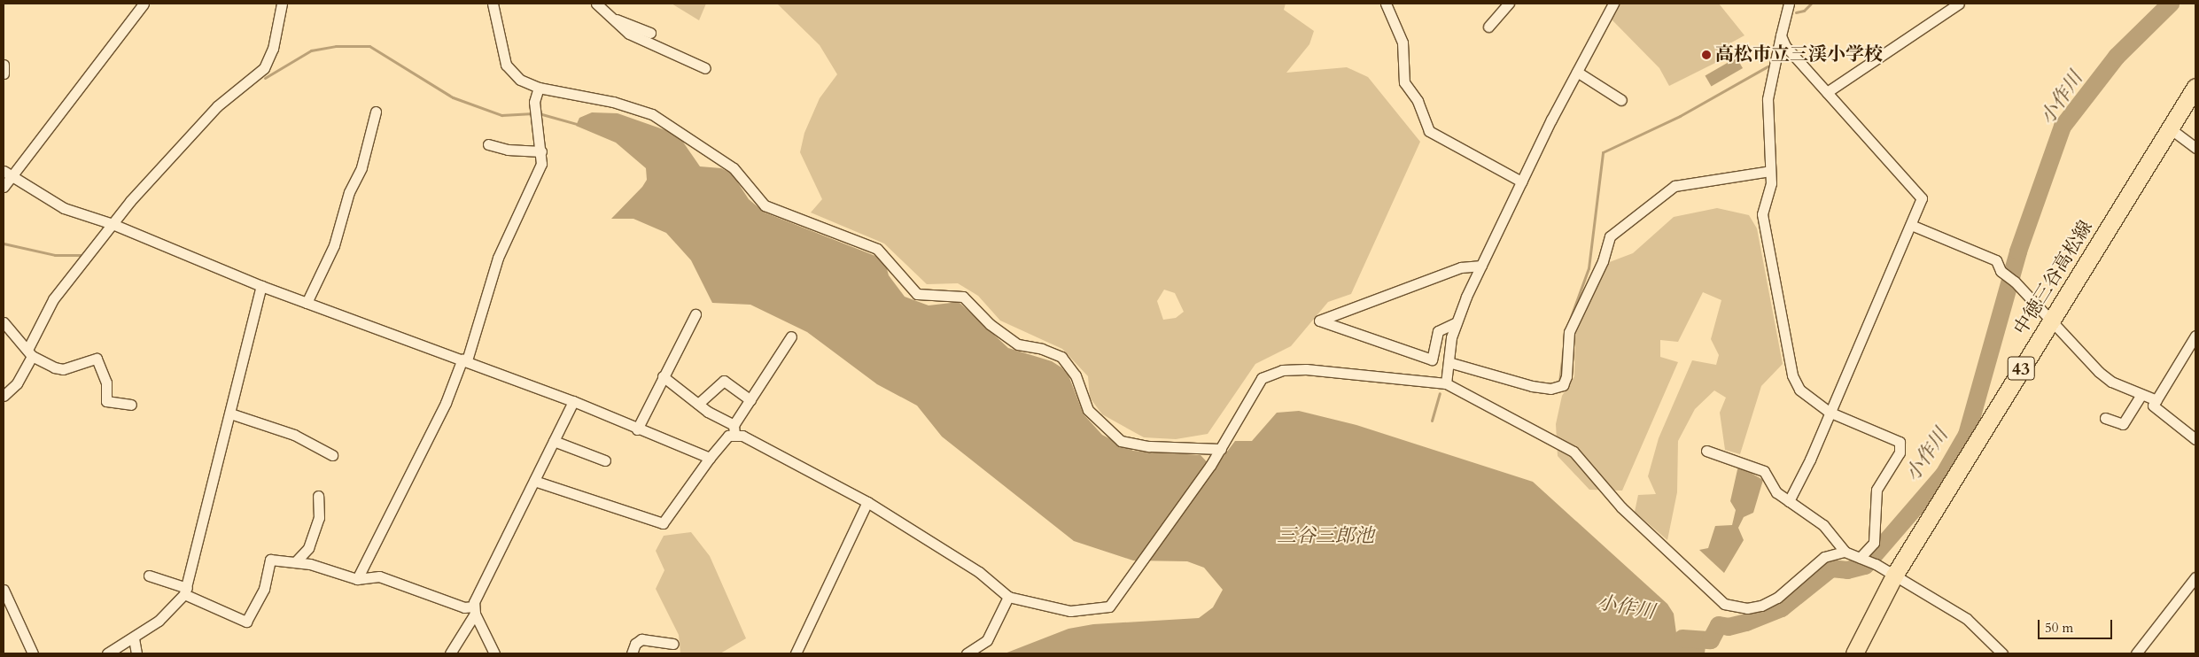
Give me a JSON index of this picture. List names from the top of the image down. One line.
{"streets":{"main road":["中徳三谷高松線","43"]},"water":["小作川","三谷三郎池"],"places":["高松市立三渓小学校"],"scale_bar":"50 m"}
